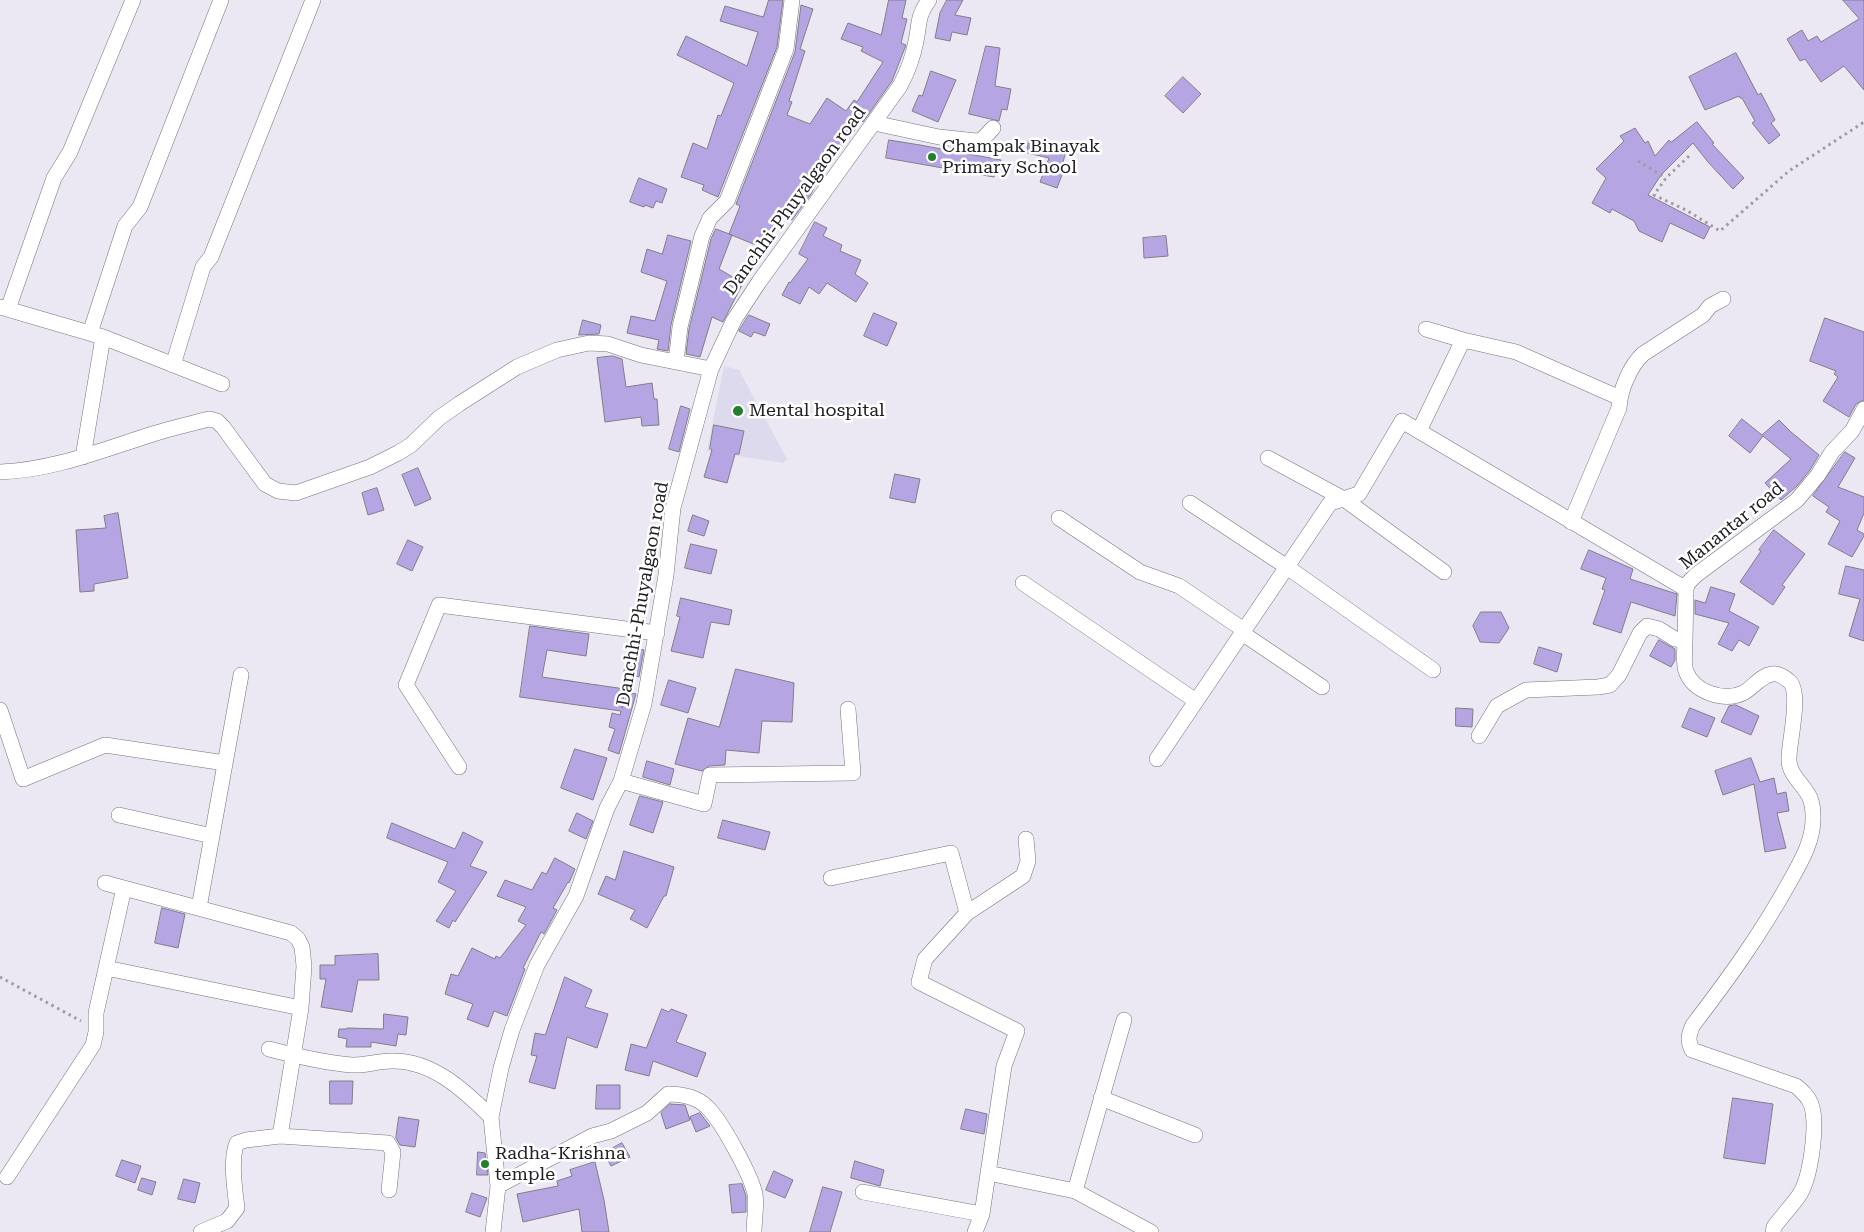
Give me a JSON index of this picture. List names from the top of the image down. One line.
{"streets":{"street":["Danchhi-Phuyalgaon road","Manantar road"]},"places":["Champak Binayak Primary School","Mental hospital","Radha-Krishna temple"]}
